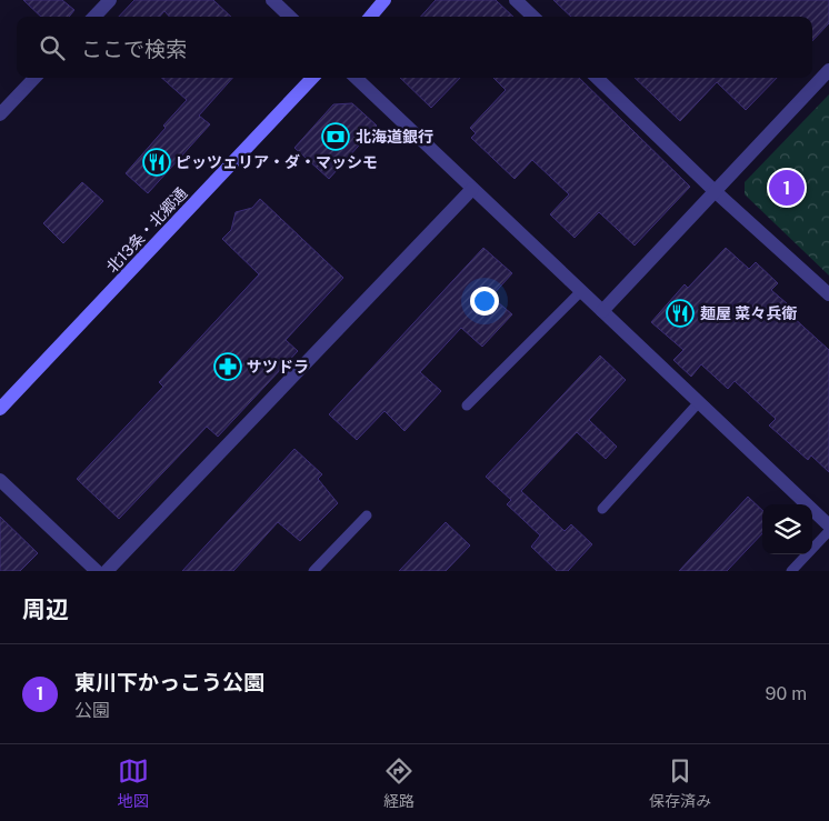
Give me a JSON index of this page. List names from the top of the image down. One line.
{"streets":{"main road":["北13条・北郷通"]},"places":{"bank":["北海道銀行"],"restaurant":["ピッツェリア・ダ・マッシモ","麺屋 菜々兵衛"],"pharmacy":["サツドラ"]},"page":{"search":"ここで検索","pins":"1","heading":"周辺","list":[{"mark":"1","name":"東川下かっこう公園","note":"公園","value":"90 m"}],"nav":["地図","経路","保存済み"]}}
